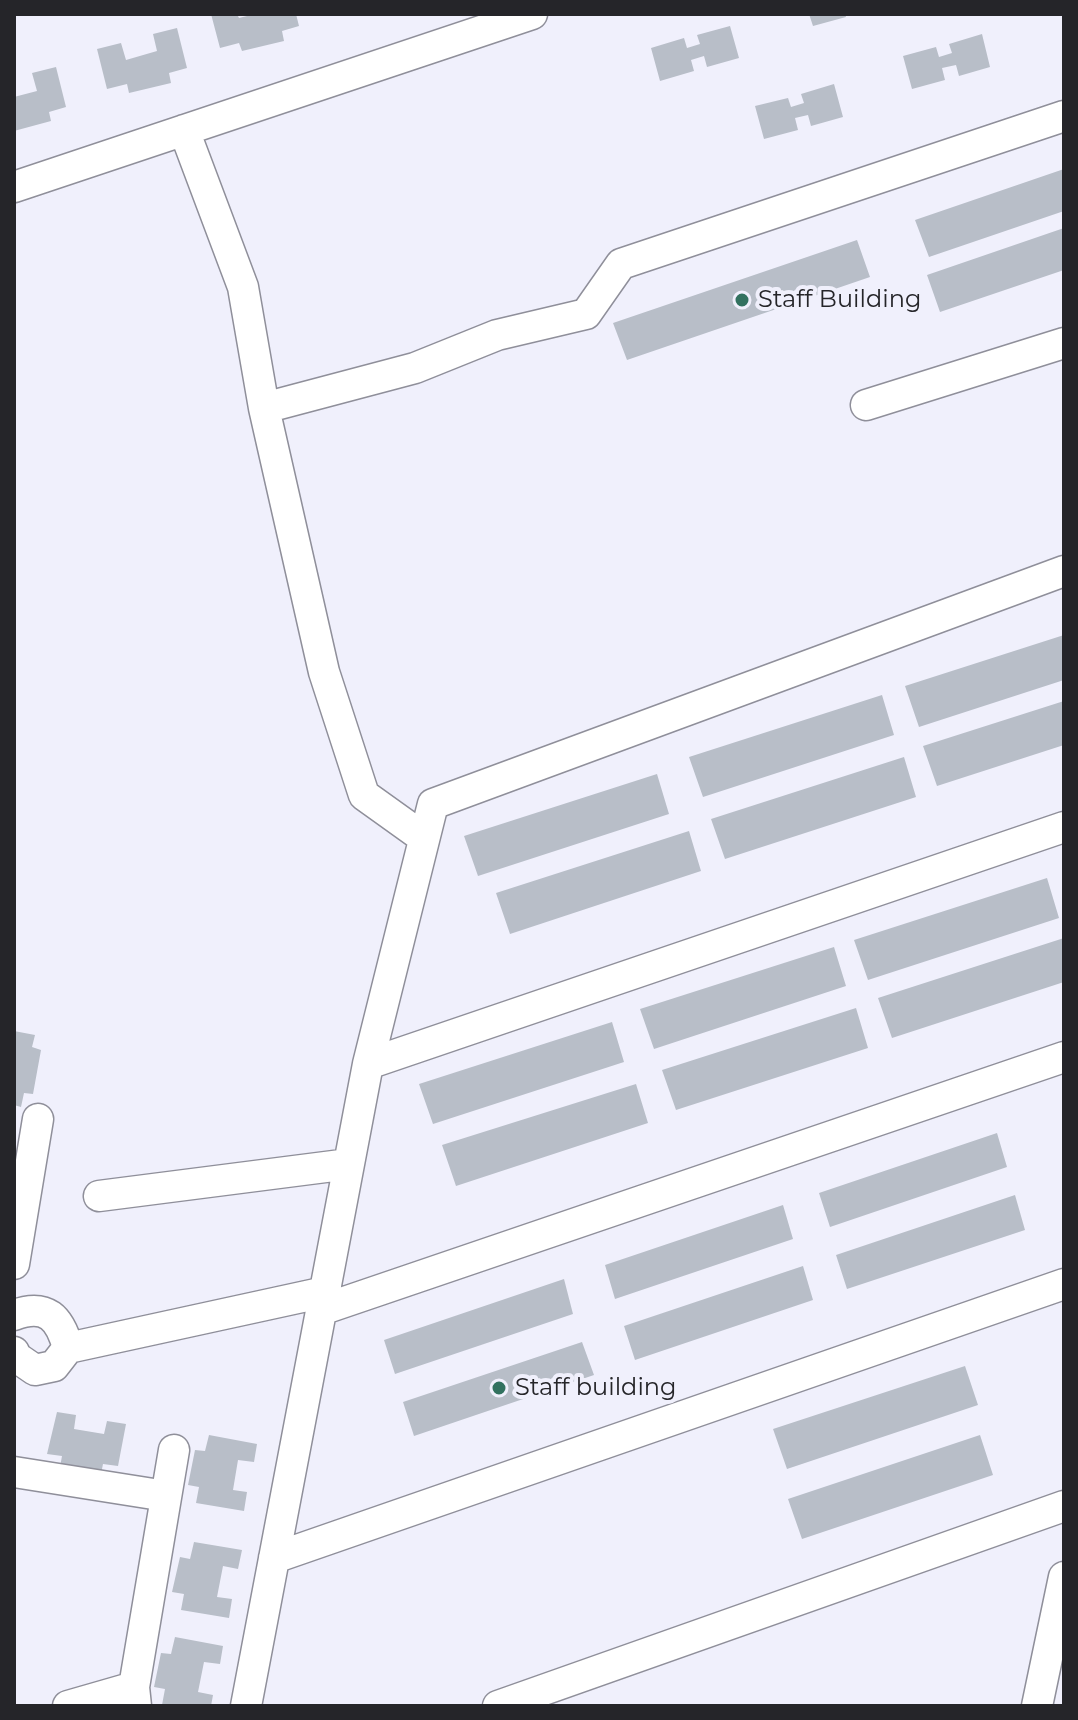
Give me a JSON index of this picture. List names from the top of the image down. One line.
{"places":["Staff Building","Staff building"]}
